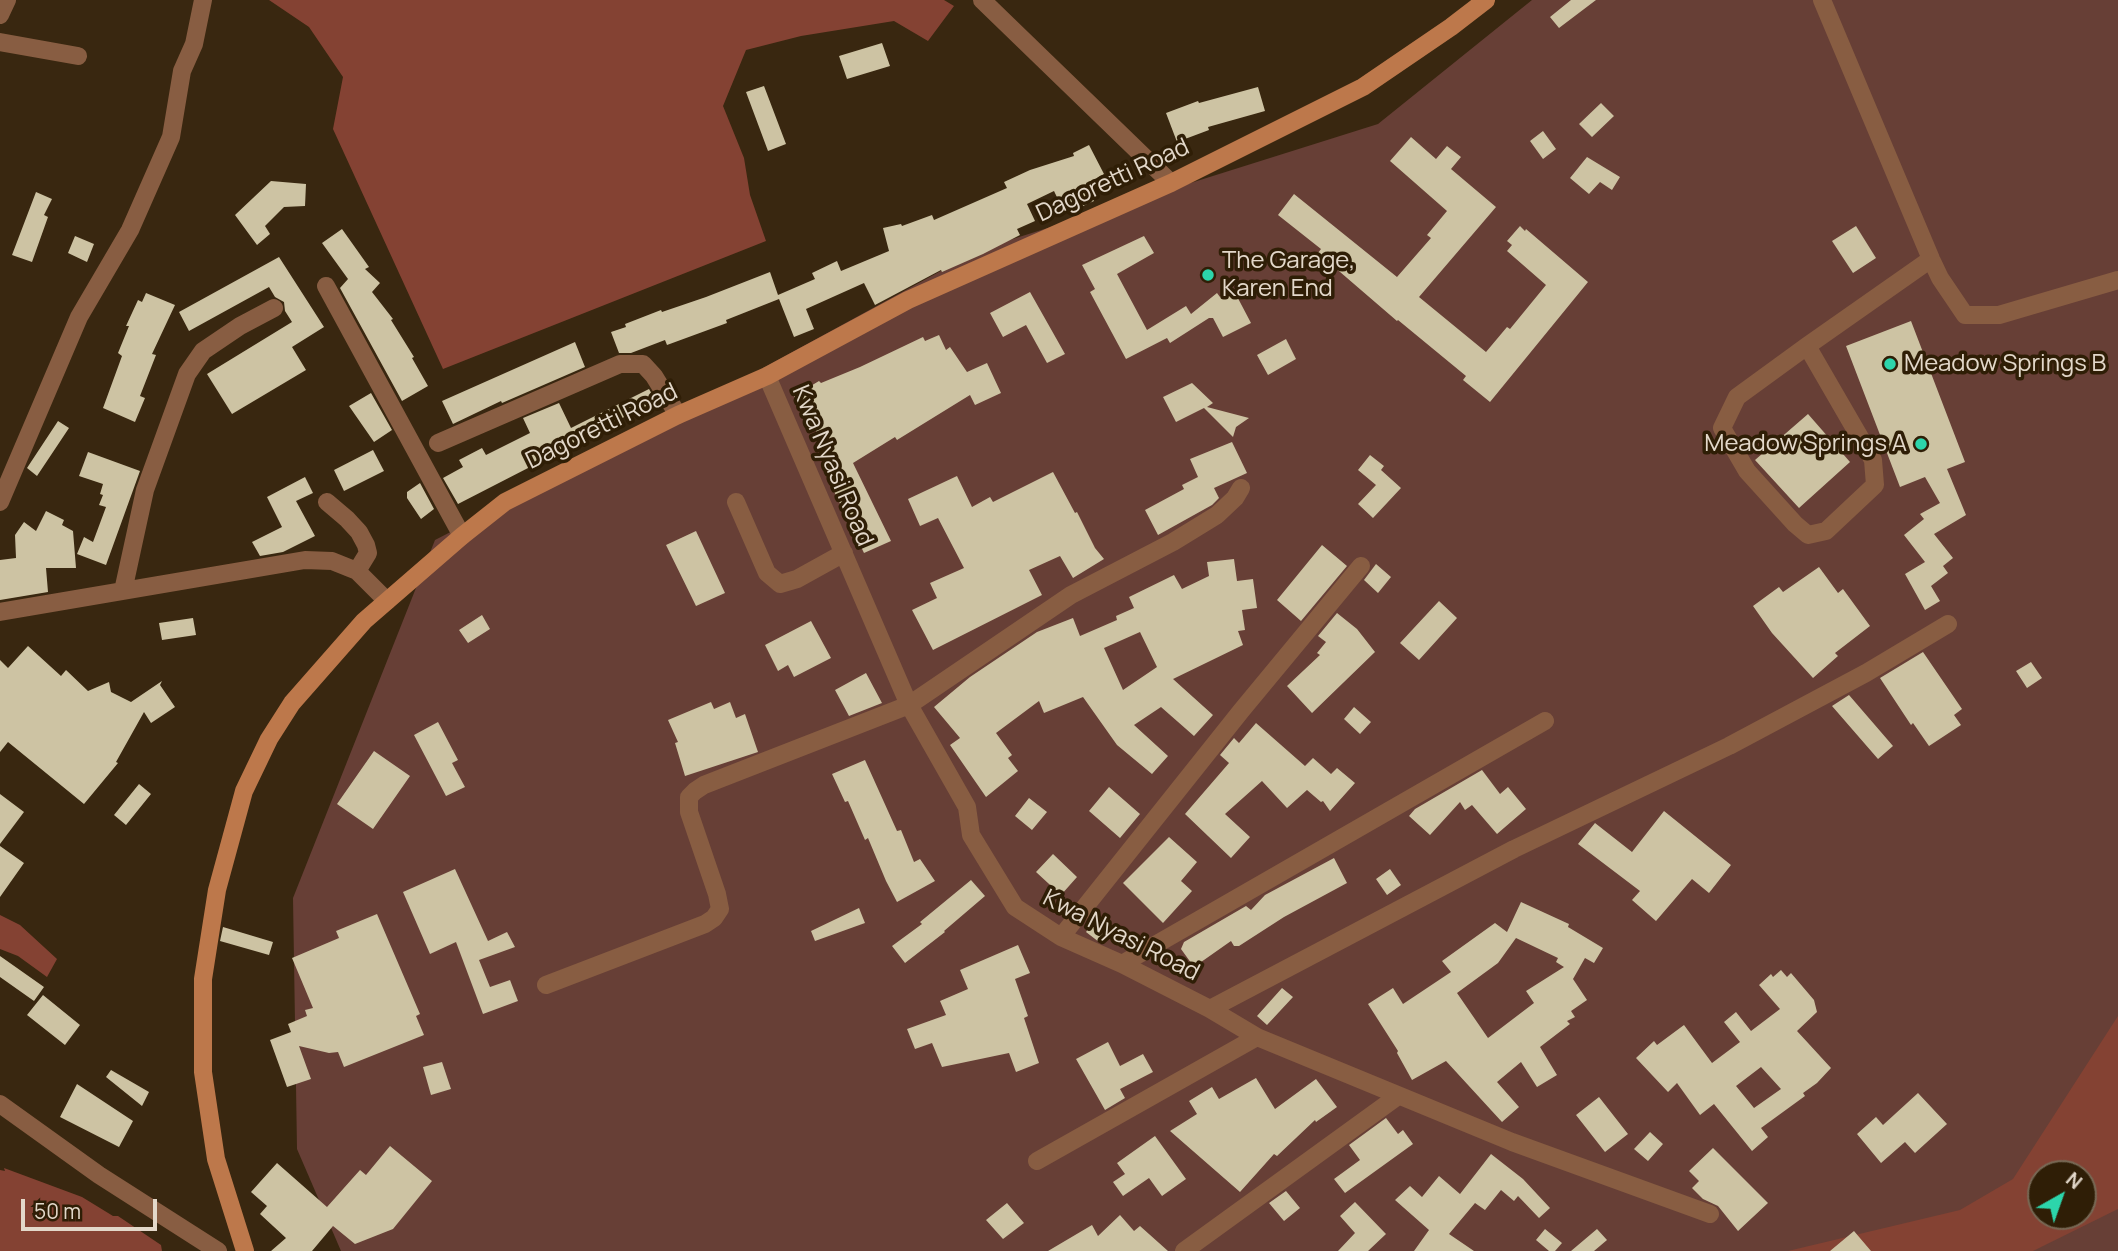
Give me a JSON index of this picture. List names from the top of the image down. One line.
{"streets":{"main road":["Dagoretti Road"],"street":["Kwa Nyasi Road"]},"crossings":[["Dagoretti Road","Kwa Nyasi Road"]],"places":["The Garage, Karen End","Meadow Springs B","Meadow Springs A"],"scale_bar":"50 m","north":"top right"}
